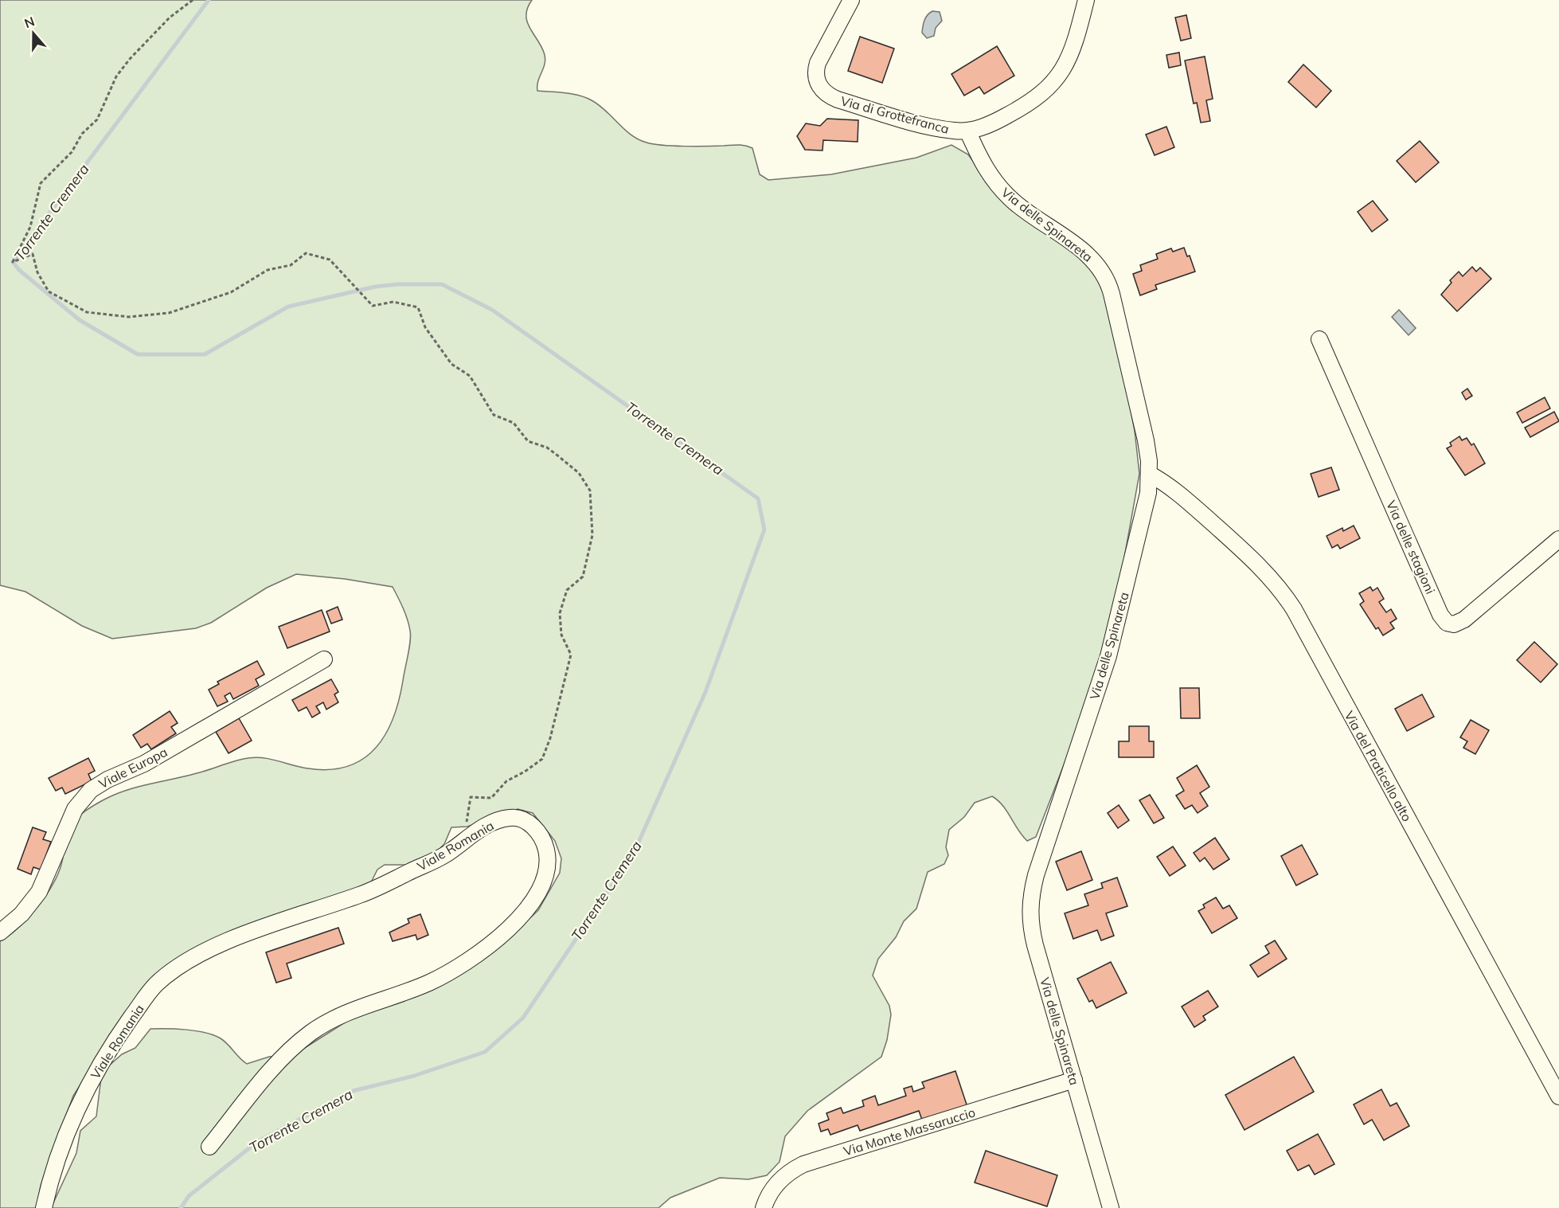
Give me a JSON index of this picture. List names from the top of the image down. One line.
{"streets":{"street":["Via di Grottefranca","Via delle Spinareta","Via delle stagioni","Via del Praticello alto","Viale Europa","Viale Romania","Via Monte Massaruccio"]},"crossings":[["Via di Grottefranca","Via delle Spinareta"],["Via delle Spinareta","Via del Praticello alto"],["Via delle Spinareta","Via Monte Massaruccio"]],"water":["Torrente Cremera"],"north":"top"}
